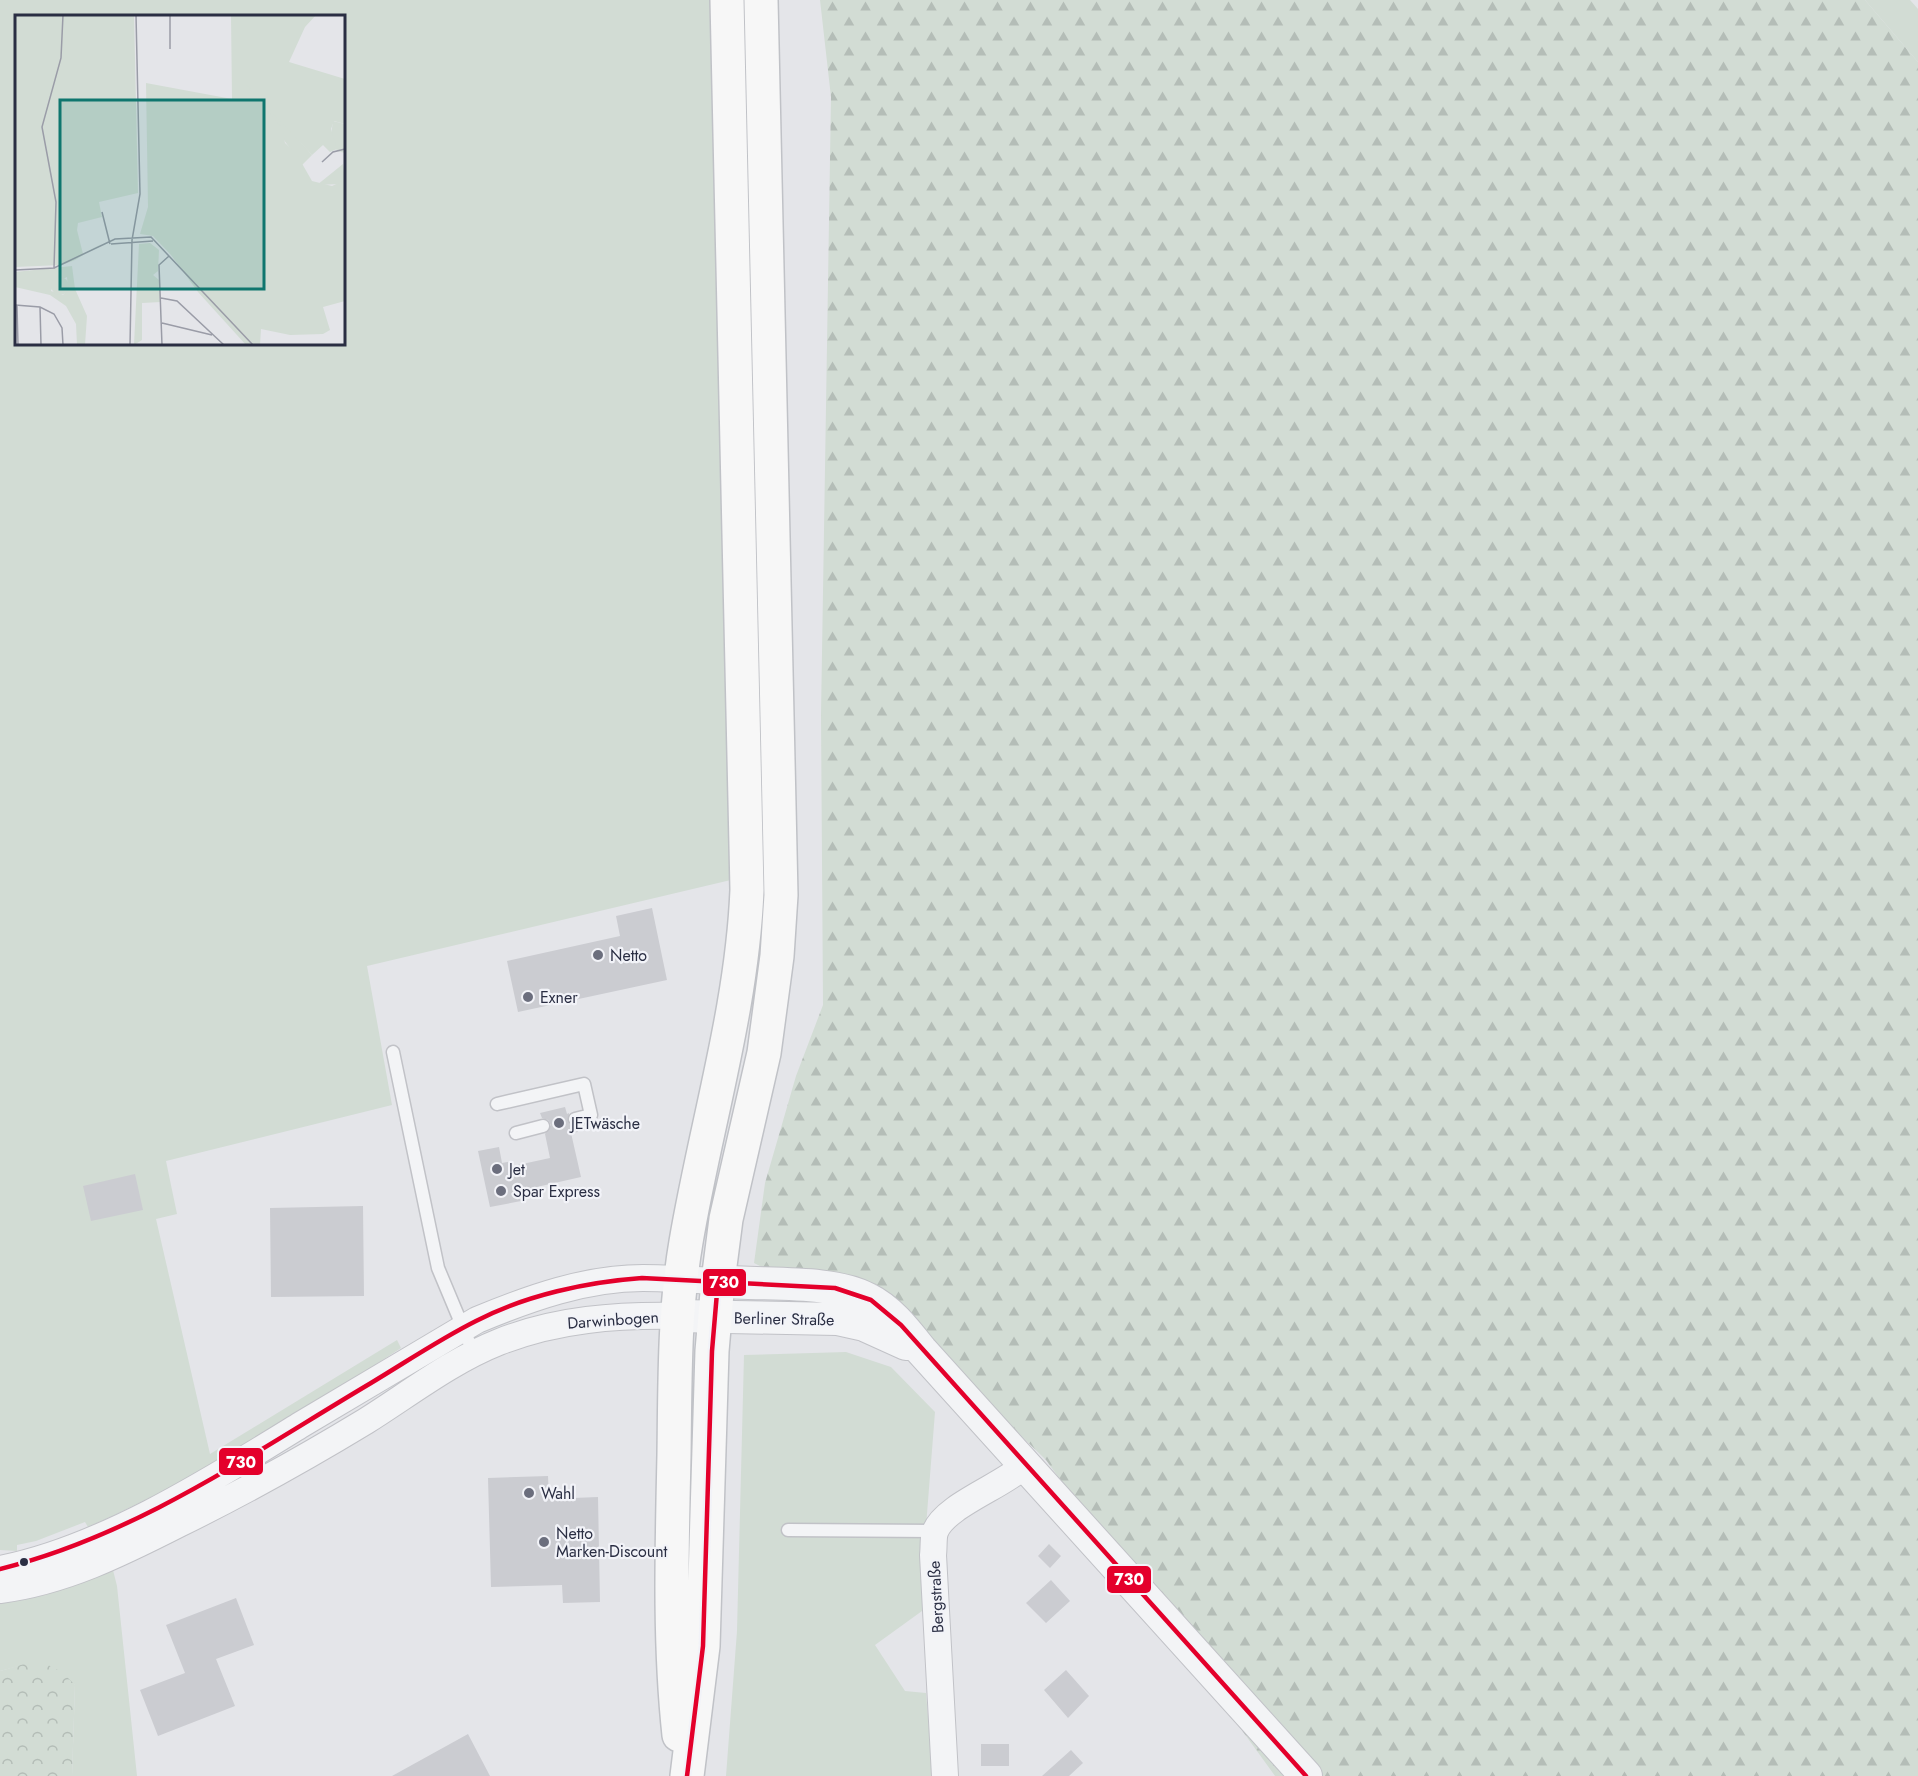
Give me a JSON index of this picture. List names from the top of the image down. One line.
{"streets":{"street":["Berliner Straße","Darwinbogen","Bergstraße"]},"crossings":[["Berliner Straße","Darwinbogen"]],"places":["Netto","Exner","JETwäsche","Jet","Spar Express","Wahl","Netto Marken-Discount"],"lines":["transit line 730"]}
